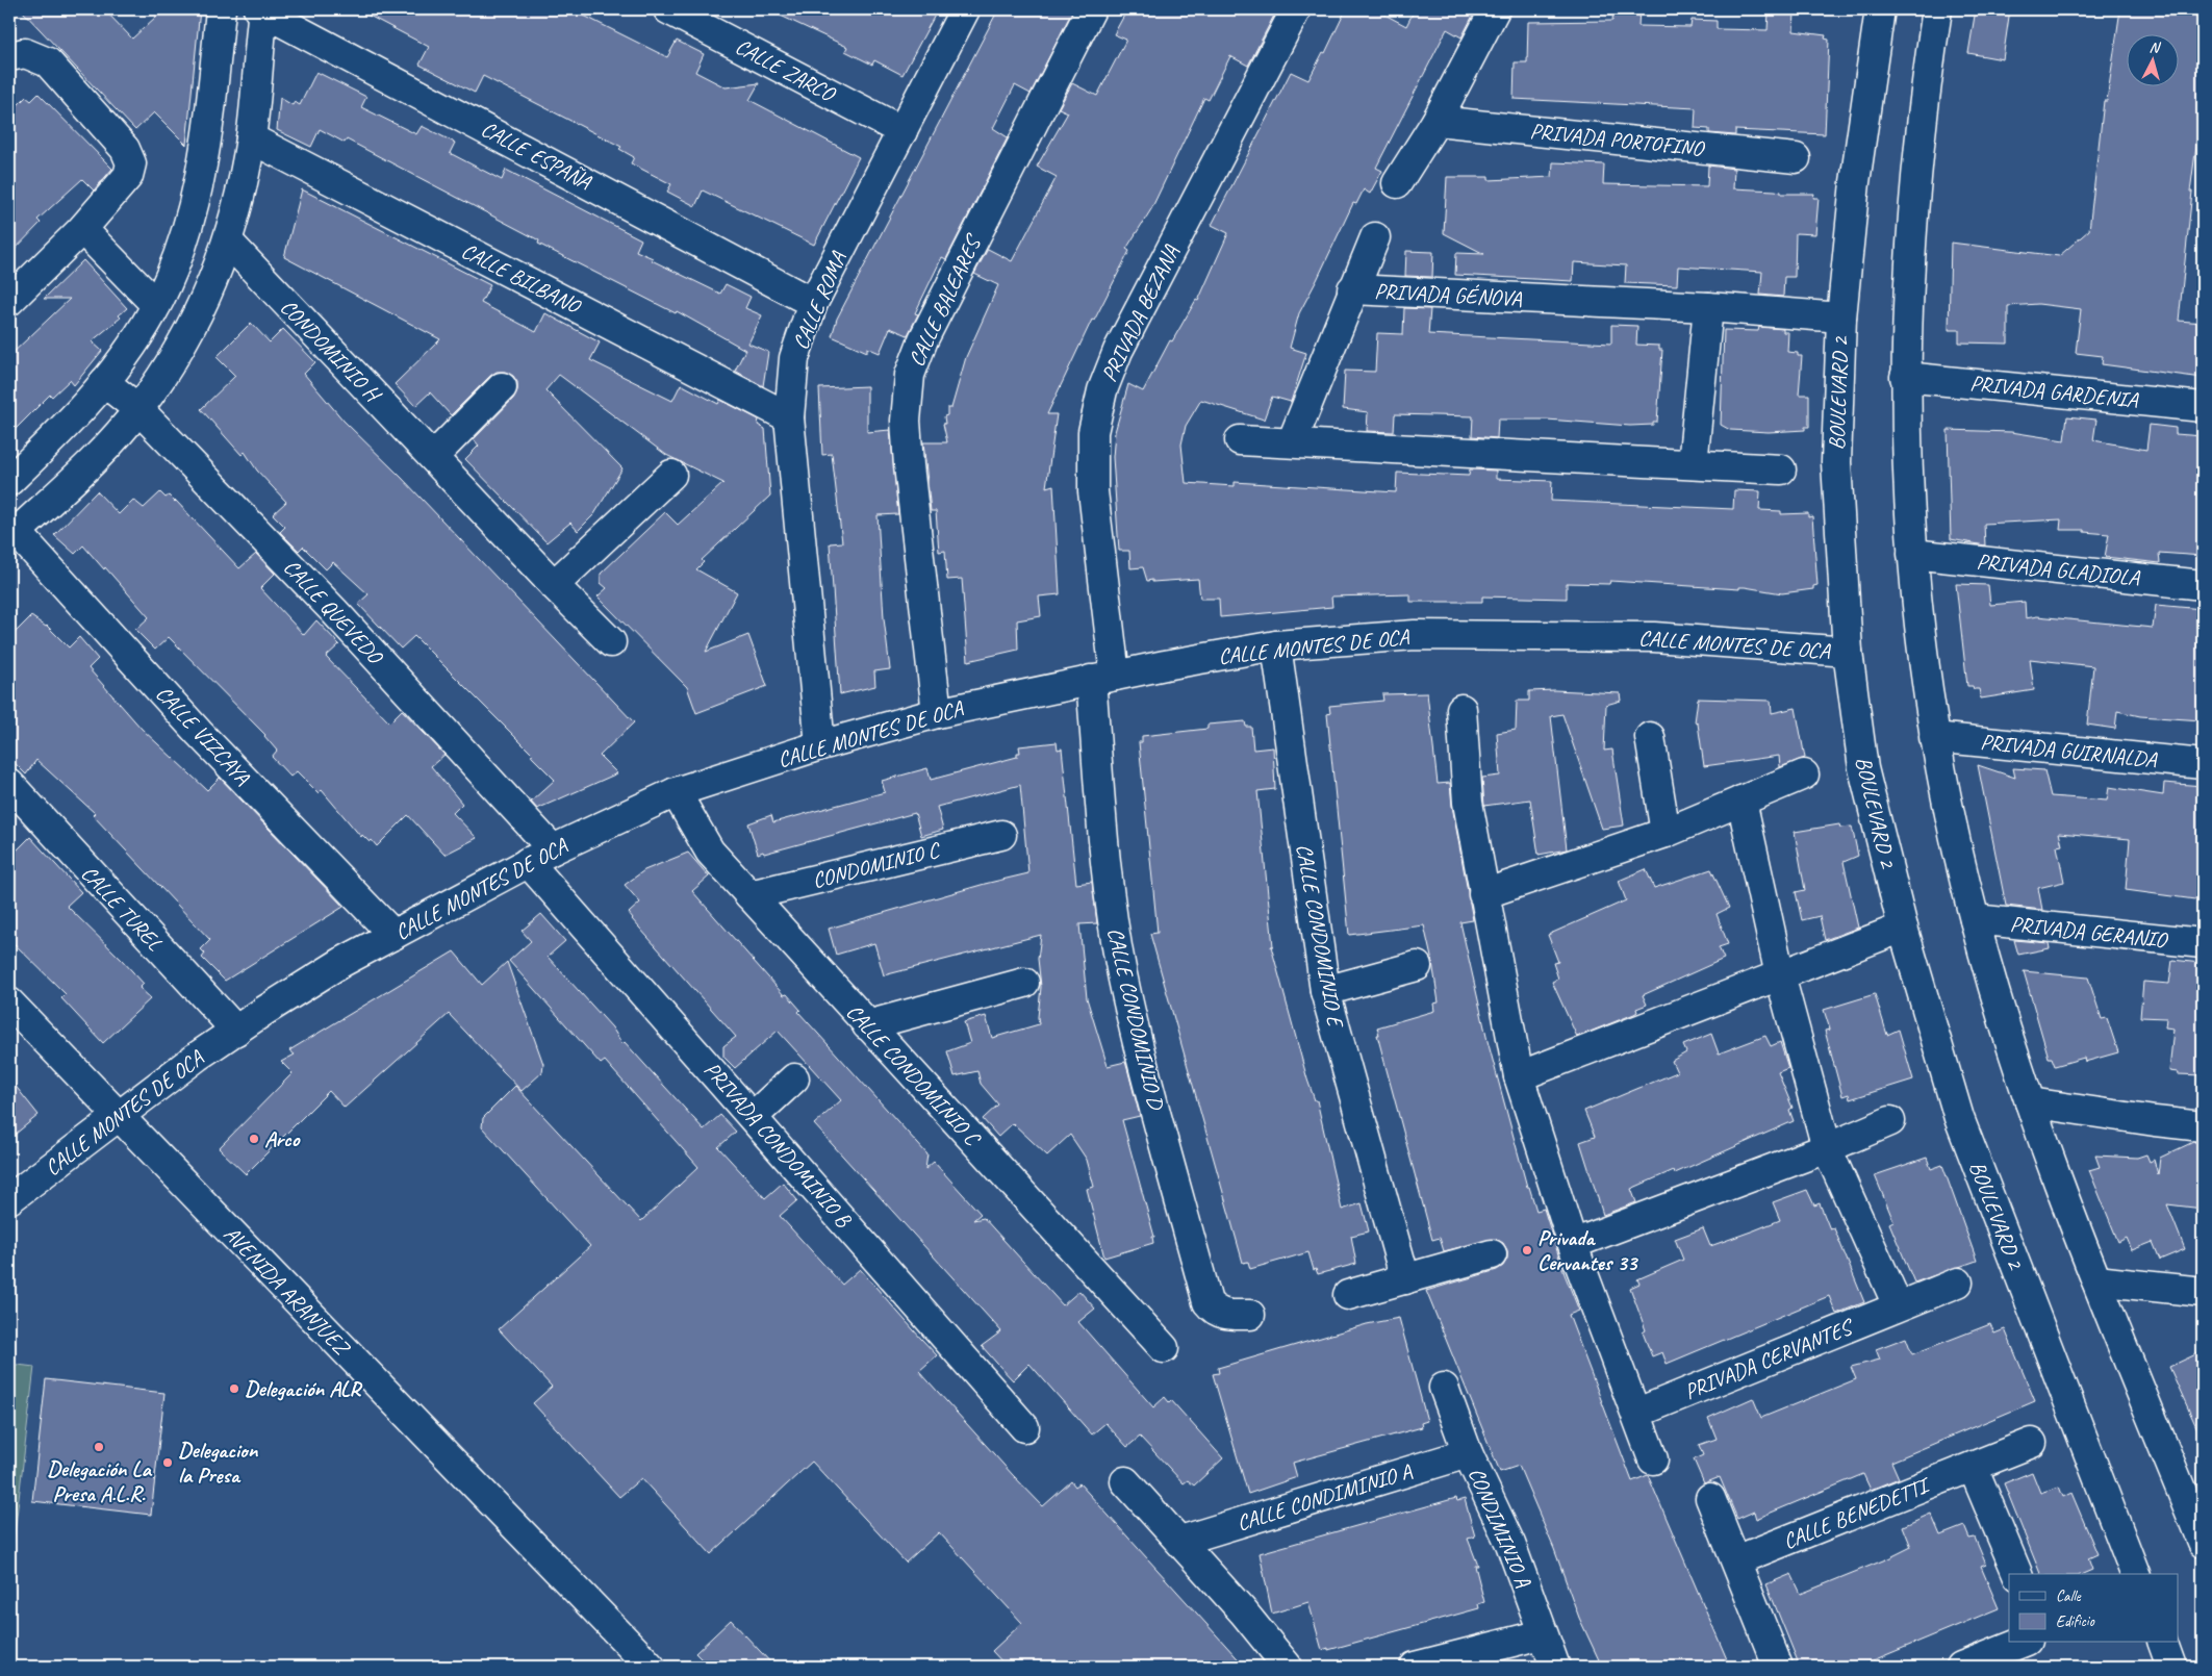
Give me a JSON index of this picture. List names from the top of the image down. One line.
{"streets":{"street":["CALLE ZARCO","PRIVADA PORTOFINO","CALLE ESPAÑA","CALLE BILBANO","PRIVADA GÉNOVA","CALLE ROMA","CALLE BALEARES","PRIVADA BEZANA","CONDOMINIO H","PRIVADA GARDENIA","BOULEVARD 2","PRIVADA GLADIOLA","CALLE QUEVEDO","CALLE MONTES DE OCA","CALLE VIZCAYA","PRIVADA GUIRNALDA","CONDOMINIO C","CALLE TUREL","PRIVADA GERANIO","CALLE CONDOMINIO E","CALLE CONDOMINIO D","CALLE CONDOMINIO C","PRIVADA CONDOMINIO B","AVENIDA ARANJUEZ","PRIVADA CERVANTES","CALLE CONDIMINIO A","CALLE BENEDETTI","CONDIMINIO A"]},"crossings":[["CALLE ZARCO","CALLE ROMA"],["CALLE ESPAÑA","CALLE ROMA"],["CALLE BILBANO","CALLE ROMA"],["PRIVADA GÉNOVA","BOULEVARD 2"],["CALLE ROMA","CALLE MONTES DE OCA"],["CALLE BALEARES","CALLE MONTES DE OCA"],["PRIVADA BEZANA","CALLE MONTES DE OCA"],["PRIVADA BEZANA","CALLE CONDOMINIO D"],["BOULEVARD 2","CALLE MONTES DE OCA"],["CALLE QUEVEDO","CALLE MONTES DE OCA"],["CALLE MONTES DE OCA","CALLE VIZCAYA"],["CALLE MONTES DE OCA","CALLE TUREL"],["CALLE MONTES DE OCA","CALLE CONDOMINIO E"],["CALLE MONTES DE OCA","CALLE CONDOMINIO D"],["CALLE MONTES DE OCA","CALLE CONDOMINIO C"],["CALLE MONTES DE OCA","PRIVADA CONDOMINIO B"],["CALLE MONTES DE OCA","AVENIDA ARANJUEZ"],["CONDOMINIO C","CALLE CONDOMINIO C"],["CALLE CONDIMINIO A","CONDIMINIO A"]],"places":["Arco","Privada Cervantes 33","Delegación ALR","Delegación La Presa A.L.R.","Delegacion la Presa"],"legend":["Calle","Edificio"],"north":"top"}
